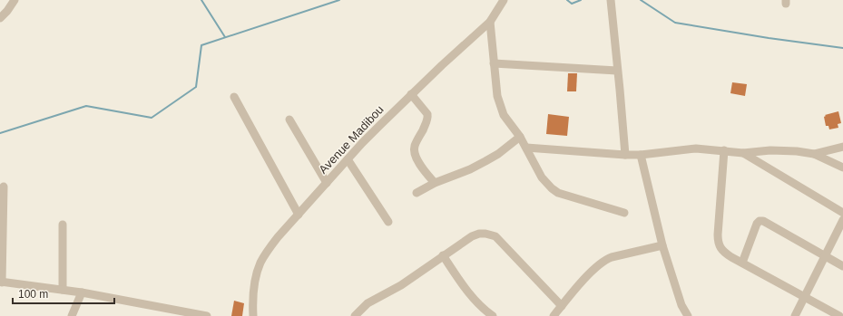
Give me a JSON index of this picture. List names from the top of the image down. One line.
{"streets":{"street":["Avenue Madibou"]},"scale_bar":"100 m"}
